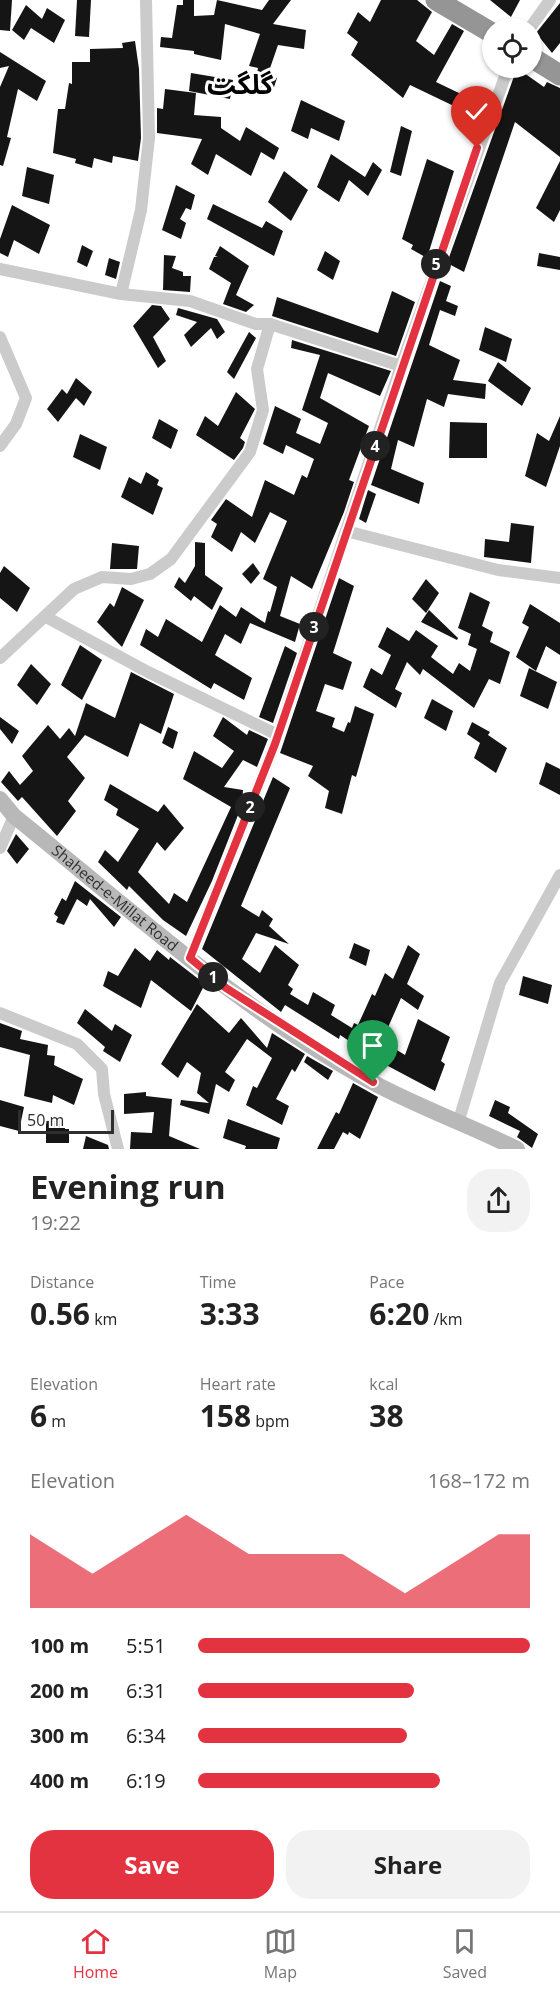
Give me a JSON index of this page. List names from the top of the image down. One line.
{"streets":{"main road":["Shaheed-e-Millat Road"]},"districts":["گلگت"],"scale_bar":"50 m","page":{"pins":["5","4","3","2","1"],"scale":"50 m","heading":["Evening run","19:22"],"stats":[["Distance","0.56 km"],["Time","3:33"],["Pace","6:20 /km"],["Elevation","6 m"],["Heart rate","158 bpm"],["kcal","38"]],"chart":["Elevation","168–172 m"],"list":[{"name":"100 m","note":"5:51"},{"name":"200 m","note":"6:31"},{"name":"300 m","note":"6:34"},{"name":"400 m","note":"6:19"}],"buttons":["Save","Share"],"tabs":["Home","Map","Saved"]}}
